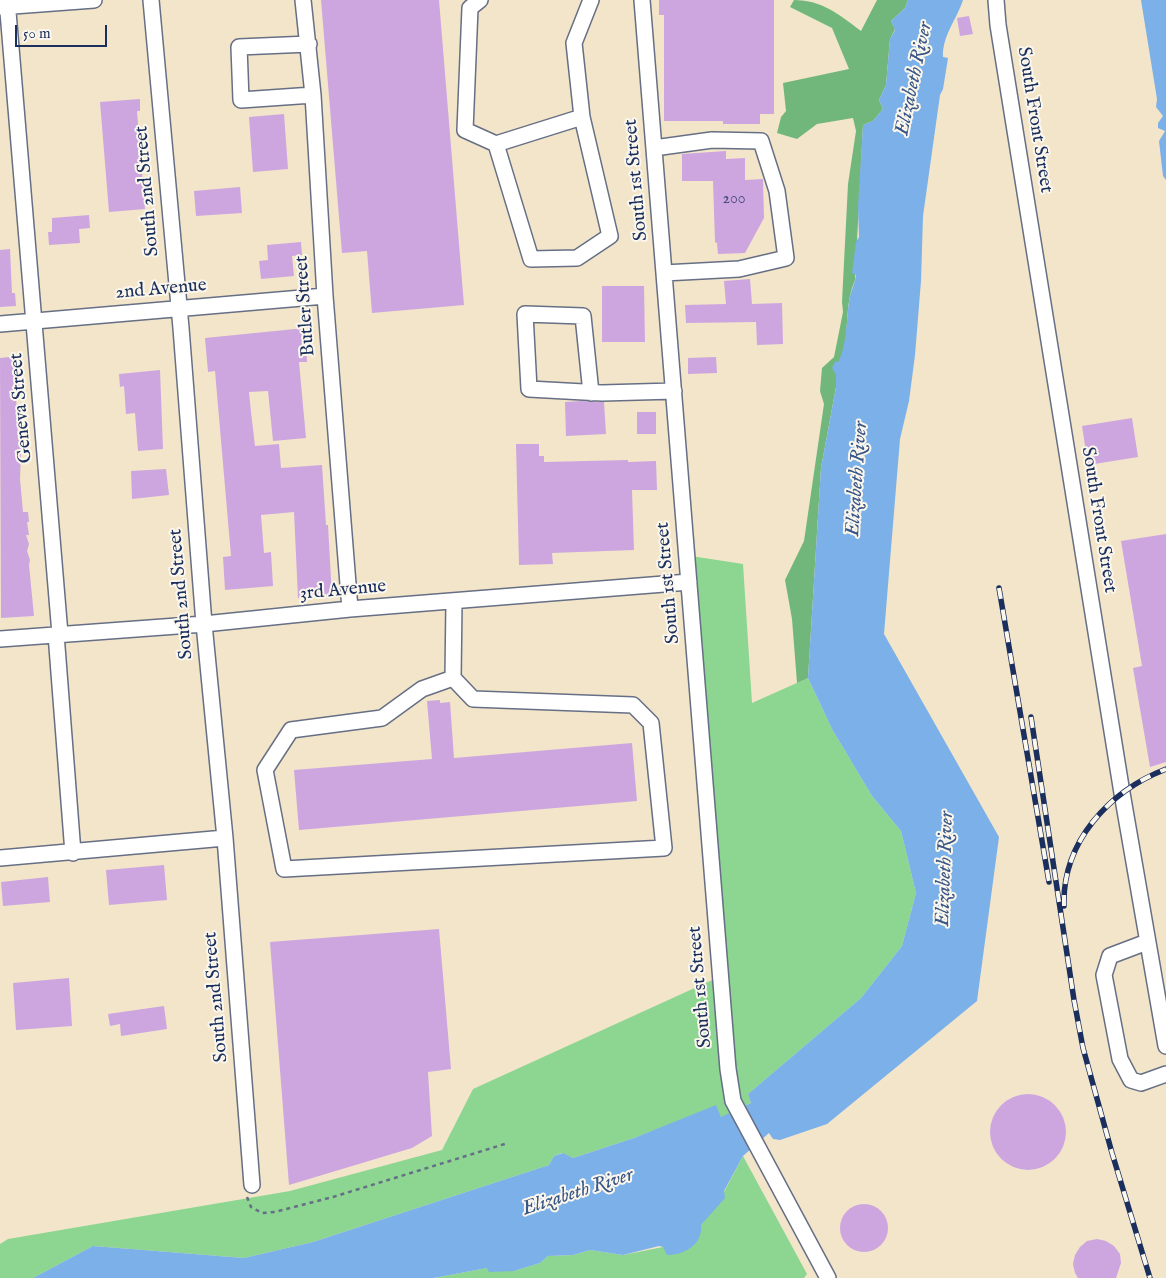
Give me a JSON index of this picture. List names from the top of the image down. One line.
{"streets":{"street":["South Front Street","South 1st Street","South 2nd Street","2nd Avenue","Butler Street","Geneva Street","3rd Avenue"]},"crossings":[["South 1st Street","3rd Avenue"],["South 2nd Street","2nd Avenue"],["South 2nd Street","3rd Avenue"],["2nd Avenue","Butler Street"],["2nd Avenue","Geneva Street"],["Butler Street","3rd Avenue"],["Geneva Street","3rd Avenue"]],"water":["Elizabeth River"],"house_numbers":["200"],"scale_bar":"50 m"}
